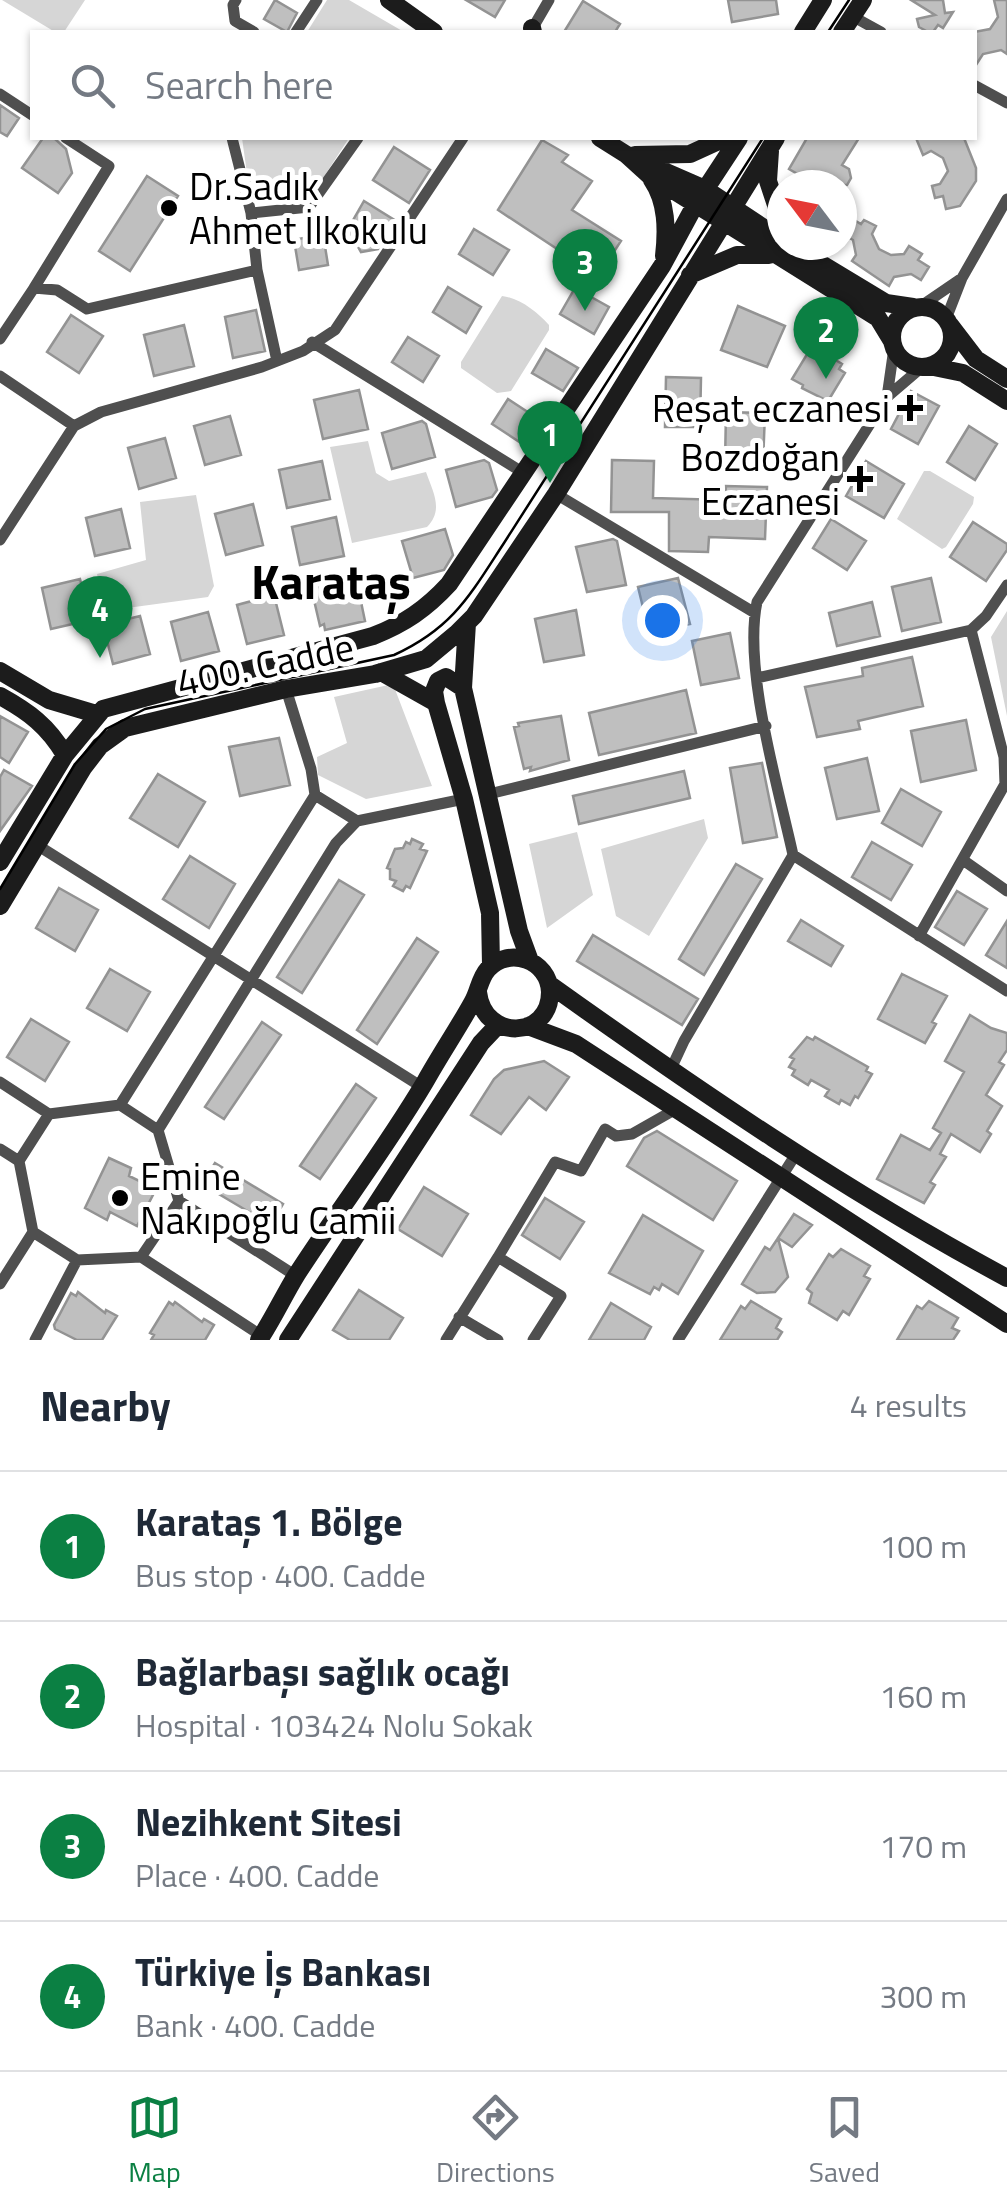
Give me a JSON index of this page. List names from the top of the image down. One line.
{"streets":{"street":["400. Cadde"]},"districts":["Karataş"],"places":{"other":["Dr.Sadık Ahmet İlkokulu","Emine Nakıpoğlu Camii"],"health":["Reşat eczanesi","Bozdoğan Eczanesi"]},"north":"top left","page":{"search":"Search here","pins":["3","2","1","4"],"heading":["Nearby","4 results"],"list":[{"mark":"1","name":"Karataş 1. Bölge","note":"Bus stop · 400. Cadde","value":"100 m"},{"mark":"2","name":"Bağlarbaşı sağlık ocağı","note":"Hospital · 103424 Nolu Sokak","value":"160 m"},{"mark":"3","name":"Nezihkent Sitesi","note":"Place · 400. Cadde","value":"170 m"},{"mark":"4","name":"Türkiye İş Bankası","note":"Bank · 400. Cadde","value":"300 m"}],"nav":["Map","Directions","Saved"]}}
